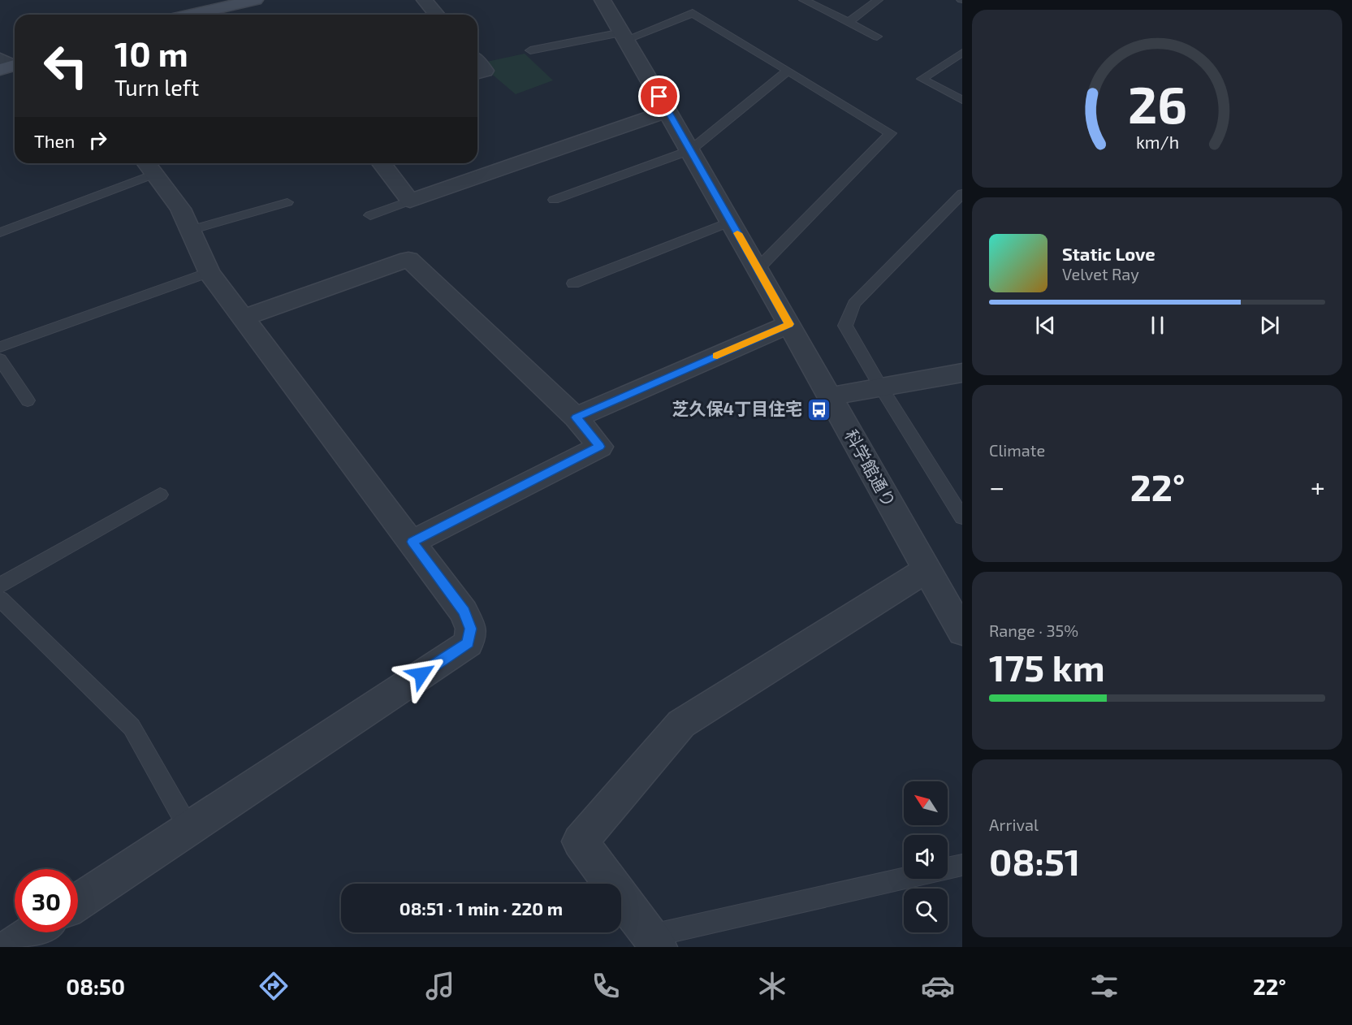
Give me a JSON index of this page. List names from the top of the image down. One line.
{"streets":{"street":["科学館通り"]},"places":{"bus stop":["芝久保4丁目住宅"]},"north":"top left","page":{"turn":["10 m","Turn left"],"then":"Then","song":["Static Love","Velvet Ray"],"tile":["Climate",["Range · 35%","175 km"],["Arrival","08:51"]],"heat":["−","22°","+"],"limit":"30","trip":"08:51 · 1 min · 220 m","tabs":["08:50","22°"],"gauge":["26","km/h"]}}
